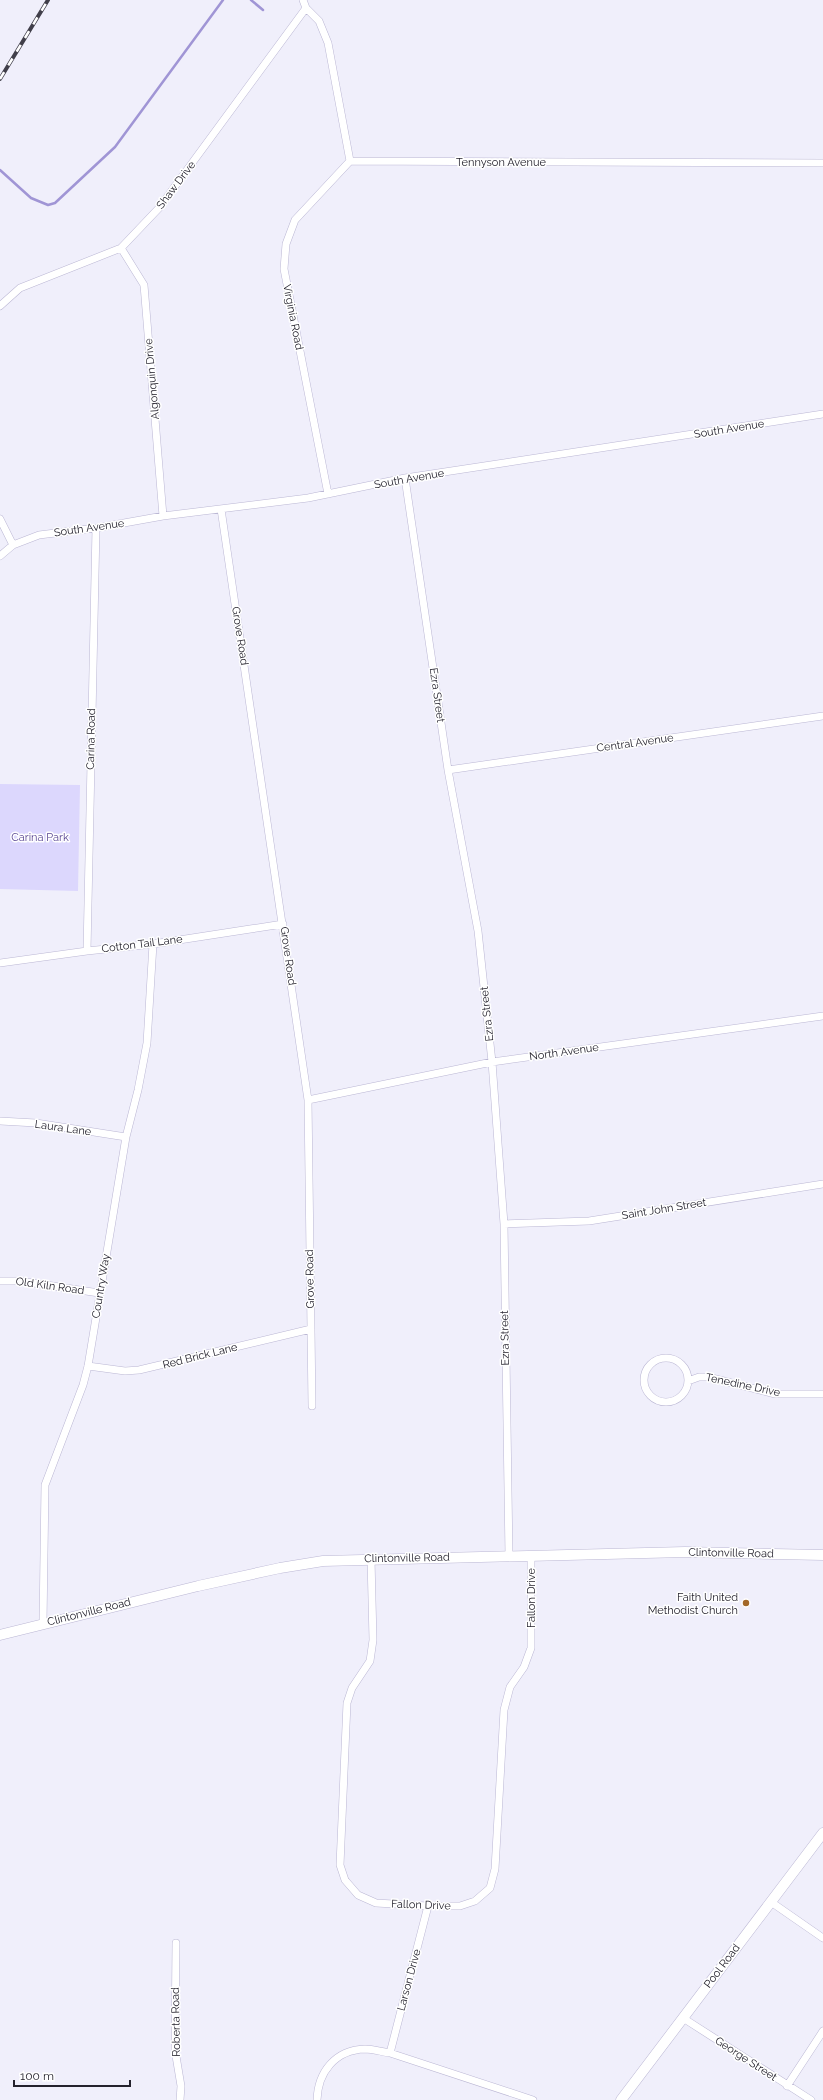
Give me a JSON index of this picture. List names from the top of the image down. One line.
{"streets":{"main road":["Clintonville Road","Pool Road"],"street":["Tennyson Avenue","Shaw Drive","Virginia Road","Algonquin Drive","South Avenue","Grove Road","Ezra Street","Carina Road","Central Avenue","Cotton Tail Lane","North Avenue","Laura Lane","Saint John Street","Old Kiln Road","Country Way","Red Brick Lane","Tenedine Drive","Fallon Drive","Larson Drive","Roberta Road","George Street"]},"crossings":[["Tennyson Avenue","Virginia Road"],["Shaw Drive","Algonquin Drive"],["Virginia Road","South Avenue"],["Algonquin Drive","South Avenue"],["South Avenue","Grove Road"],["South Avenue","Ezra Street"],["South Avenue","Carina Road"],["Grove Road","Cotton Tail Lane"],["Grove Road","North Avenue"],["Grove Road","Red Brick Lane"],["Ezra Street","Central Avenue"],["Ezra Street","North Avenue"],["Ezra Street","Saint John Street"],["Ezra Street","Clintonville Road"],["Carina Road","Cotton Tail Lane"],["Cotton Tail Lane","Country Way"],["Laura Lane","Country Way"],["Old Kiln Road","Country Way"],["Country Way","Red Brick Lane"],["Country Way","Clintonville Road"],["Clintonville Road","Fallon Drive"],["Fallon Drive","Larson Drive"],["Pool Road","George Street"]],"parks":["Carina Park"],"places":["Faith United Methodist Church"],"scale_bar":"100 m"}
